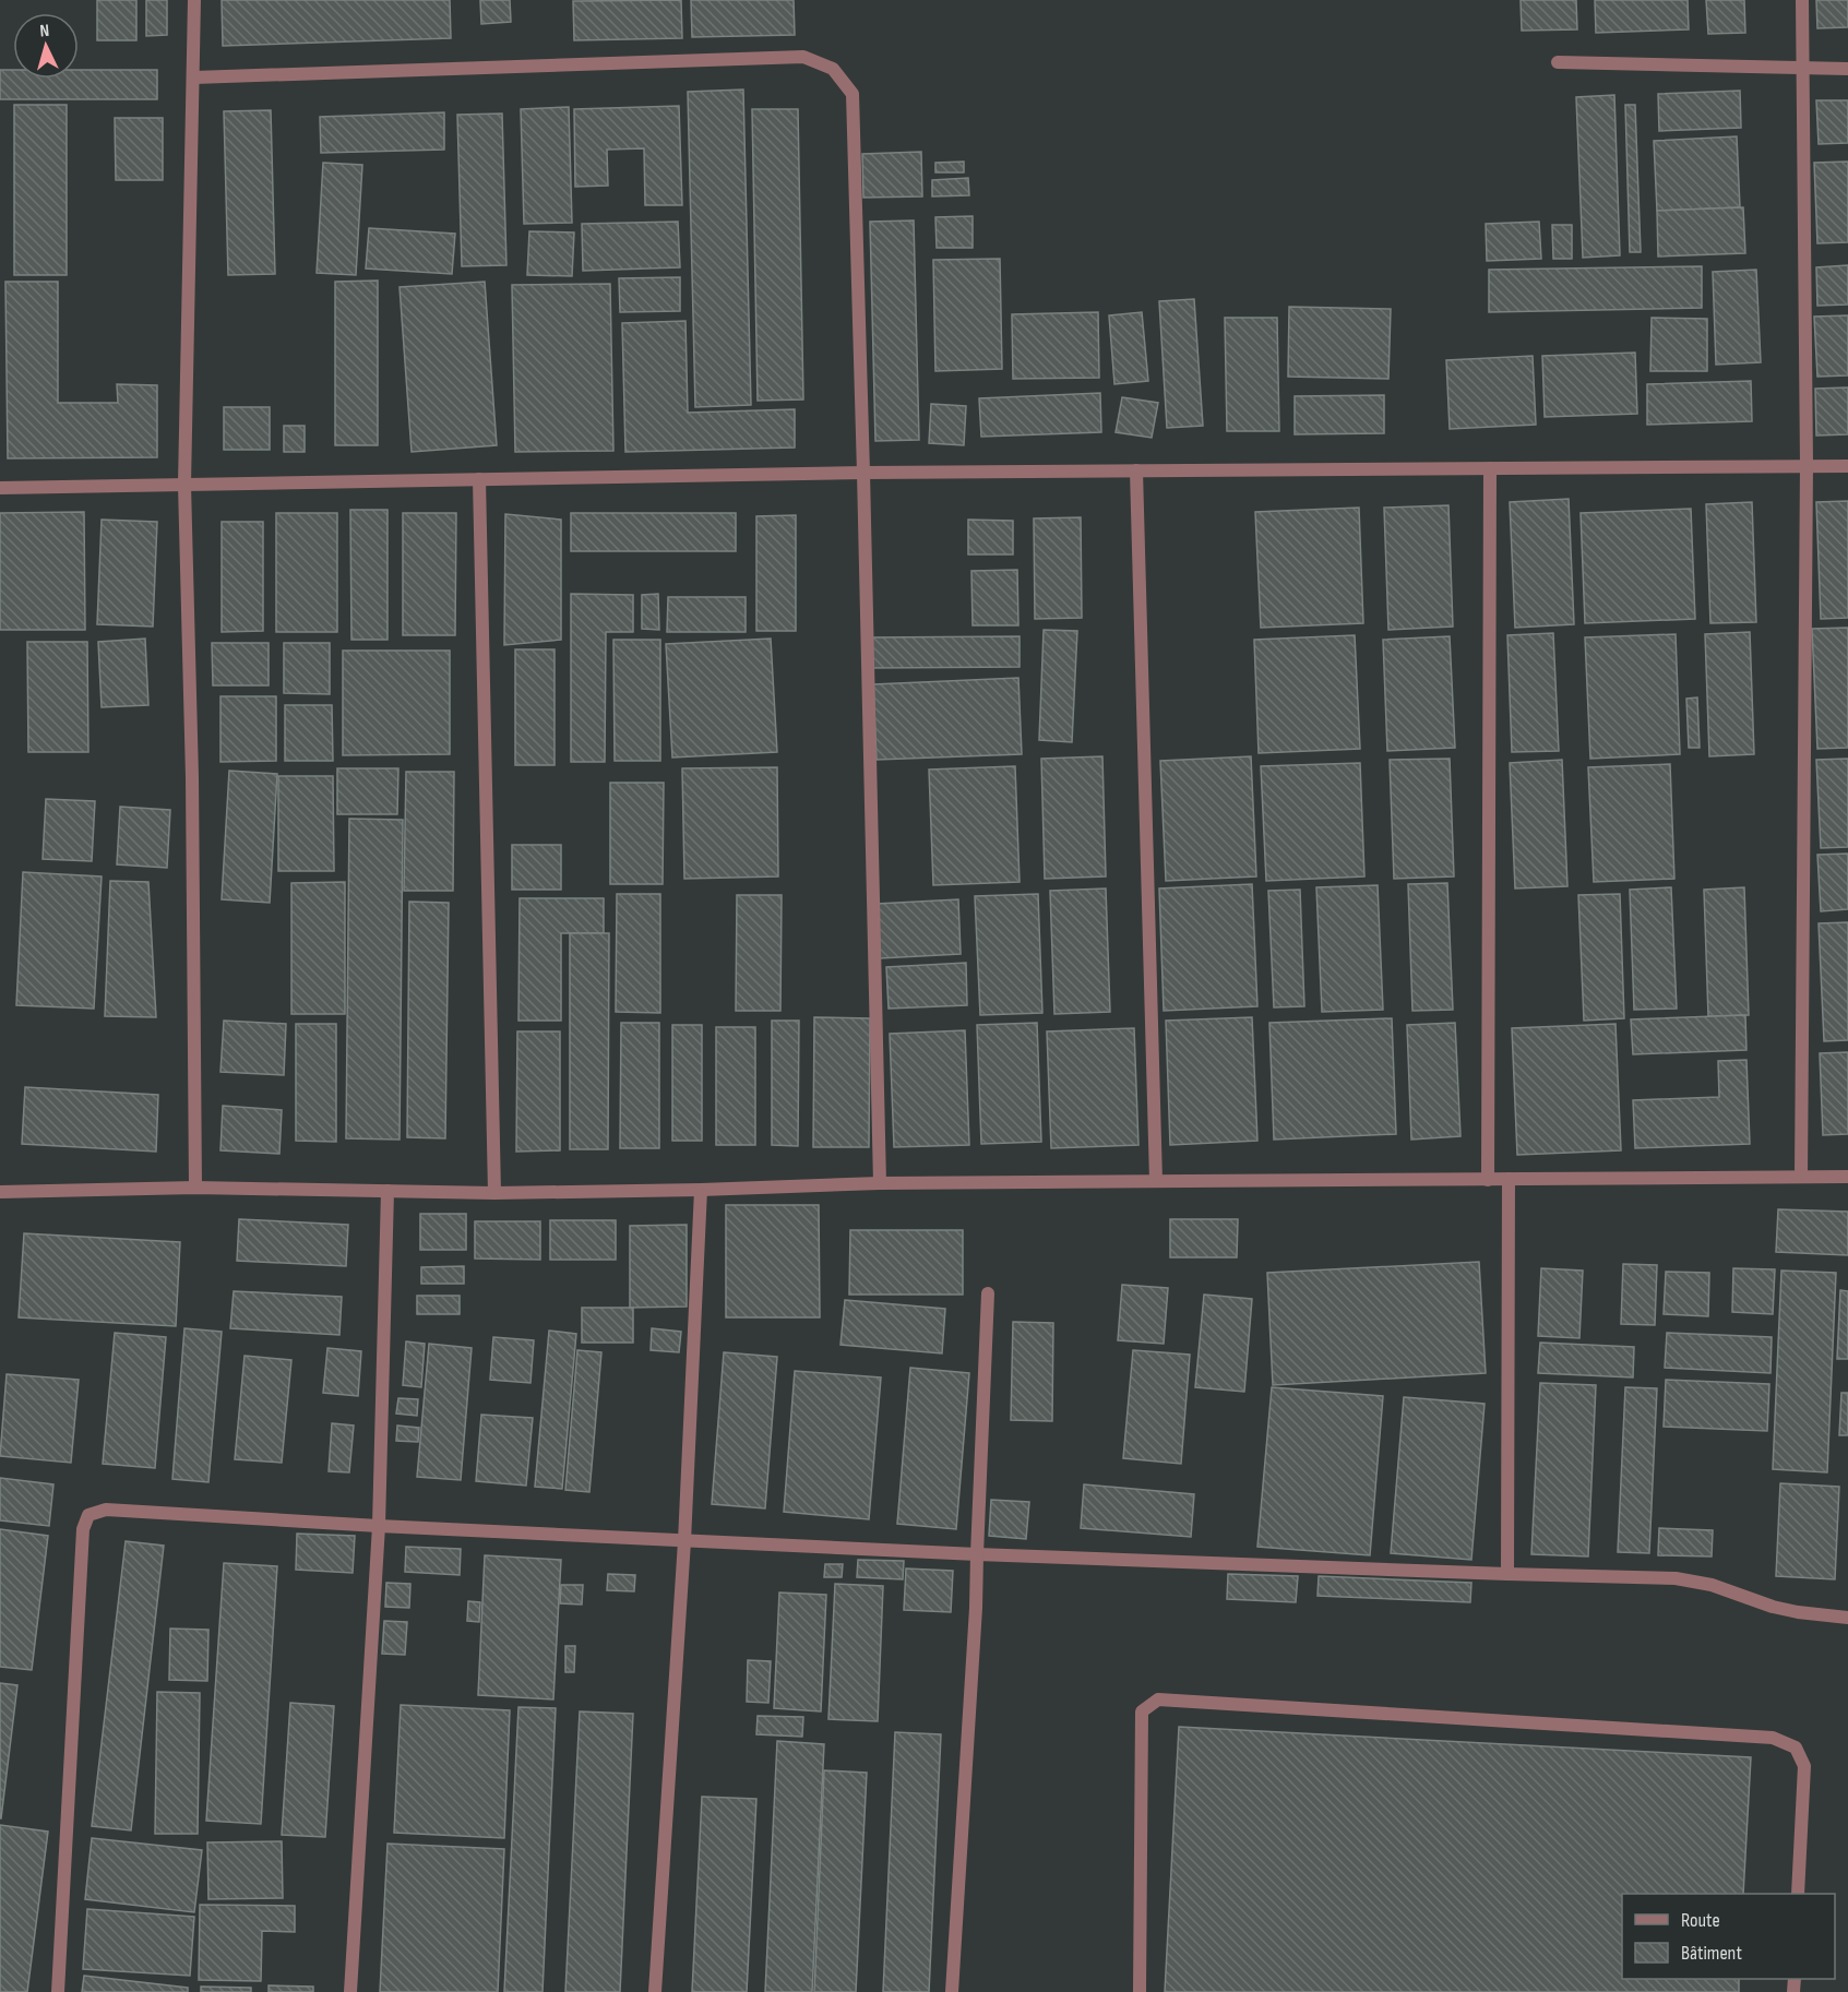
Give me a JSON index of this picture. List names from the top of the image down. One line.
{"legend":["Route","Bâtiment"],"north":"top"}
